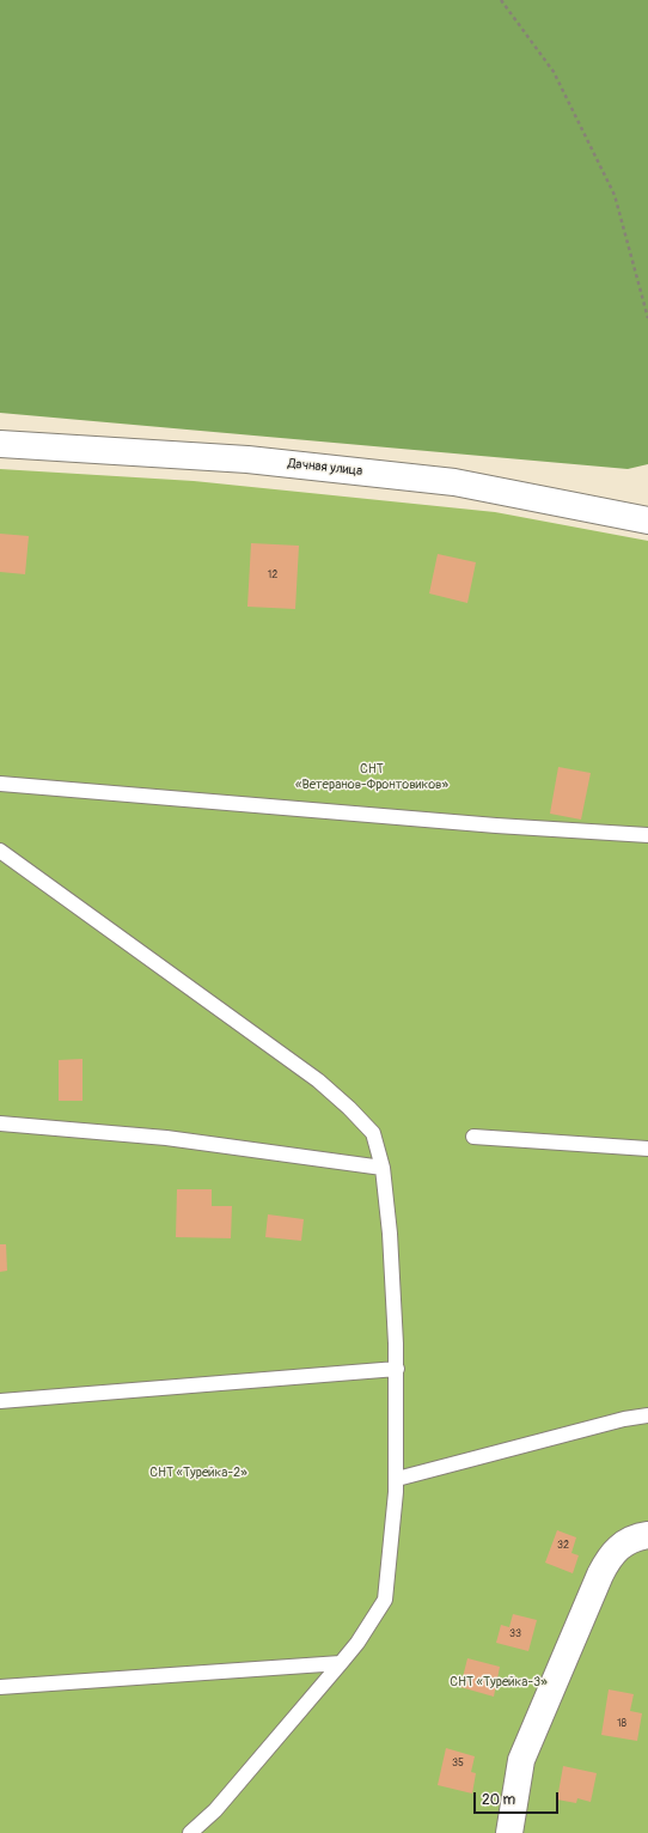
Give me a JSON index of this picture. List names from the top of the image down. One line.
{"streets":{"street":["Дачная улица"]},"parks":["СНТ «Ветеранов-Фронтовиков»","СНТ «Турейка-2»","СНТ «Турейка-3»"],"house_numbers":["12","32","33","18","35"],"scale_bar":"20 m"}
